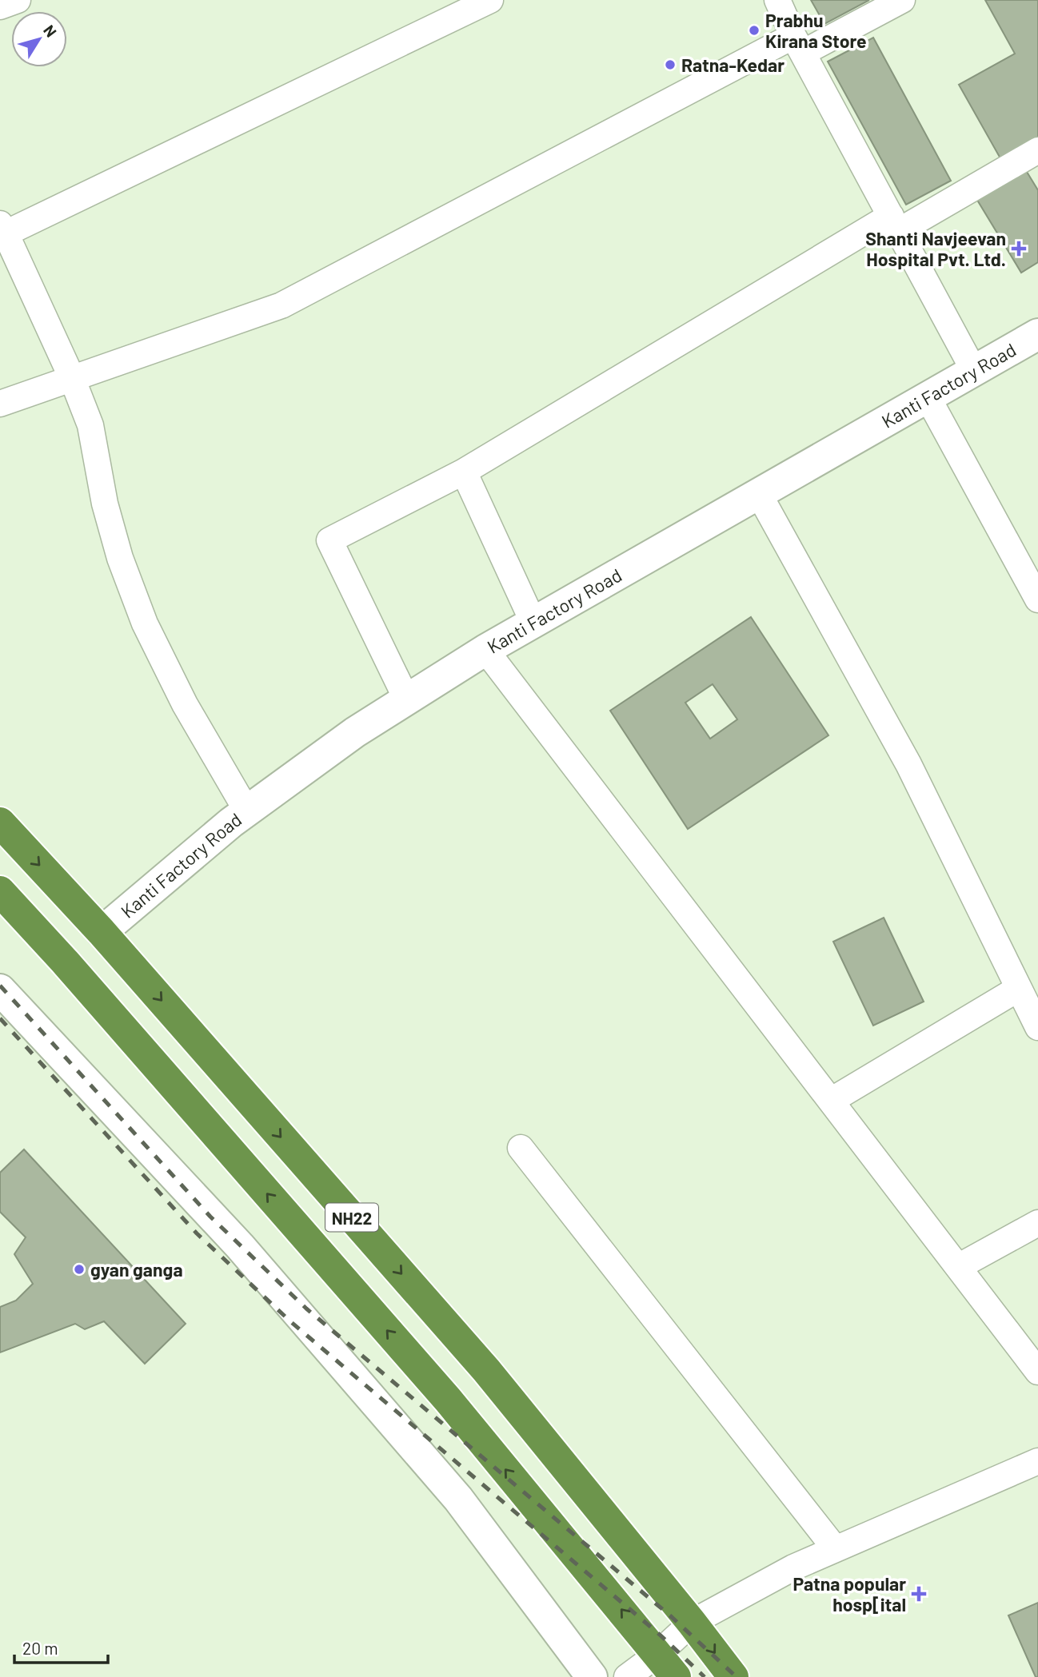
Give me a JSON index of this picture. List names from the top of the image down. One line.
{"streets":{"highway":["NH22"],"street":["Kanti Factory Road"]},"crossings":[["Kanti Factory Road","NH22"]],"places":{"other":["Prabhu Kirana Store","Ratna-Kedar","gyan ganga"],"health":["Shanti Navjeevan Hospital Pvt. Ltd.","Patna popular hosp[ital"]},"scale_bar":"20 m","north":"top right"}
